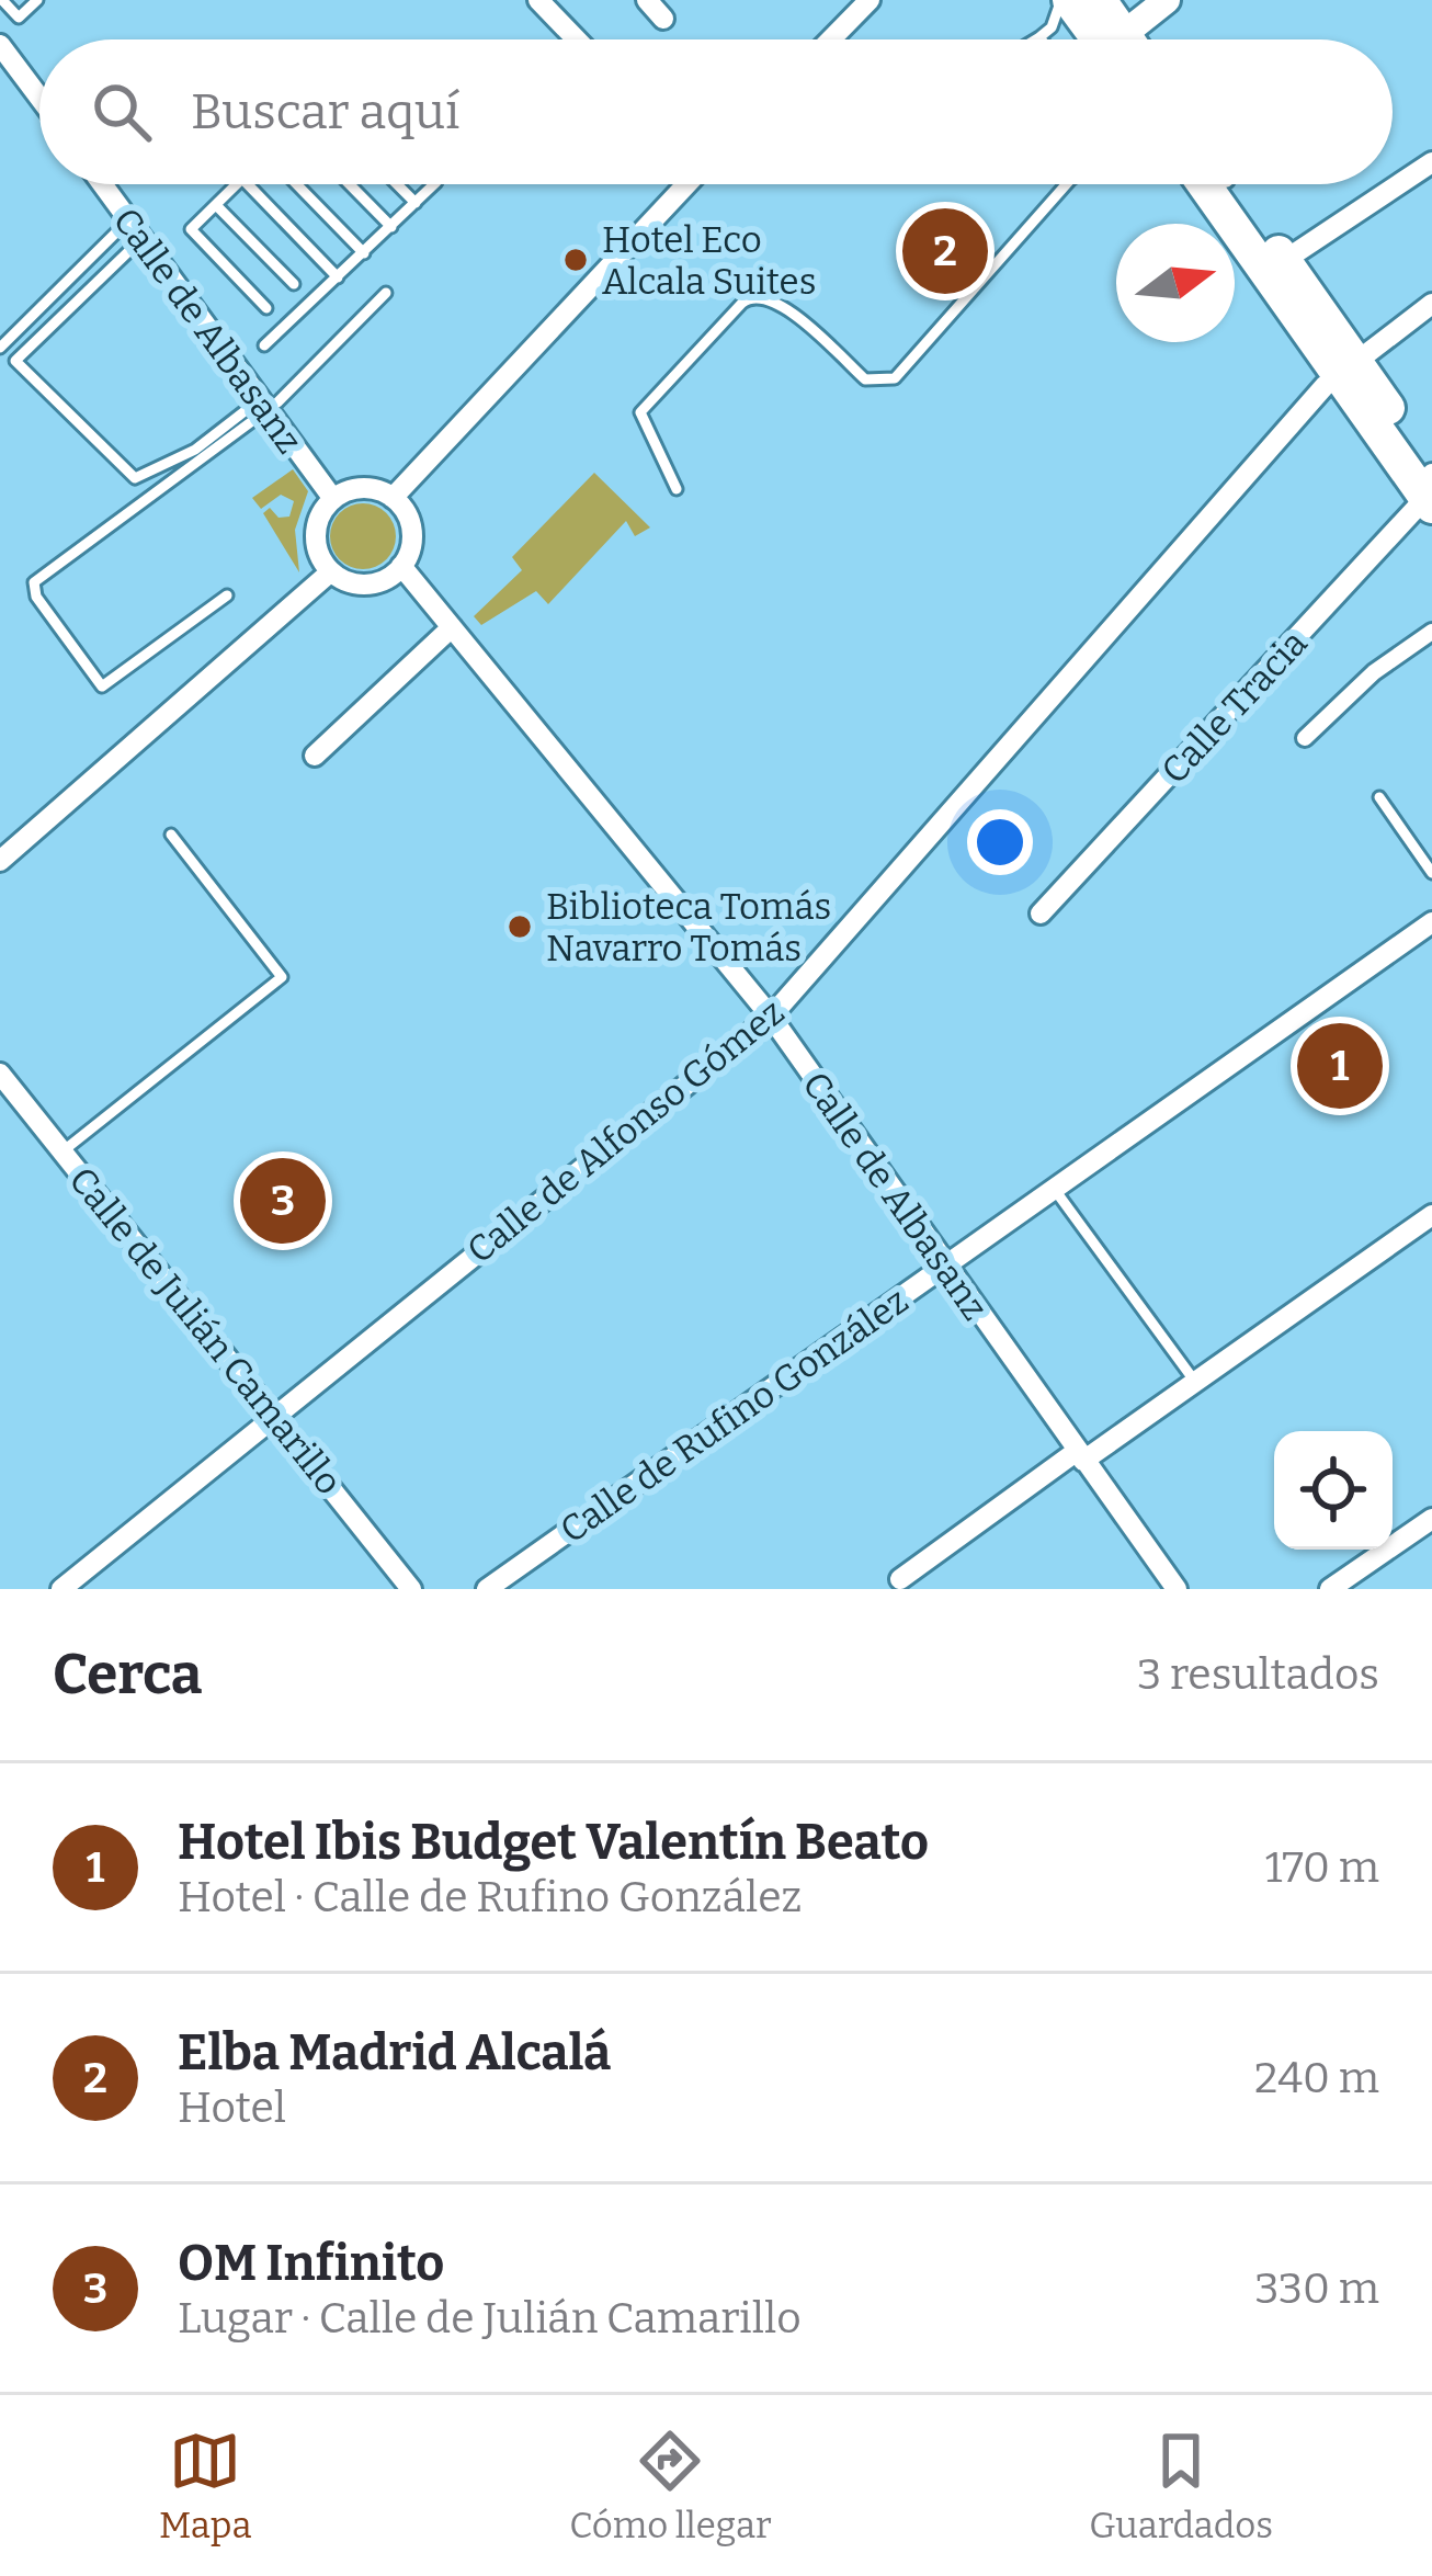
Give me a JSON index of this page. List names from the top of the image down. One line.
{"streets":{"street":["Calle de Albasanz","Calle Tracia","Calle de Alfonso Gómez","Calle de Julián Camarillo","Calle de Rufino González"]},"crossings":[["Calle de Albasanz","Calle de Alfonso Gómez"],["Calle de Albasanz","Calle de Rufino González"],["Calle de Alfonso Gómez","Calle de Julián Camarillo"]],"places":["Hotel Eco Alcala Suites","Biblioteca Tomás Navarro Tomás"],"north":"right","page":{"search":"Buscar aquí","pins":["2","1","3"],"heading":["Cerca","3 resultados"],"list":[{"mark":"1","name":"Hotel Ibis Budget Valentín Beato","note":"Hotel · Calle de Rufino González","value":"170 m"},{"mark":"2","name":"Elba Madrid Alcalá","note":"Hotel","value":"240 m"},{"mark":"3","name":"OM Infinito","note":"Lugar · Calle de Julián Camarillo","value":"330 m"}],"nav":["Mapa","Cómo llegar","Guardados"]}}
